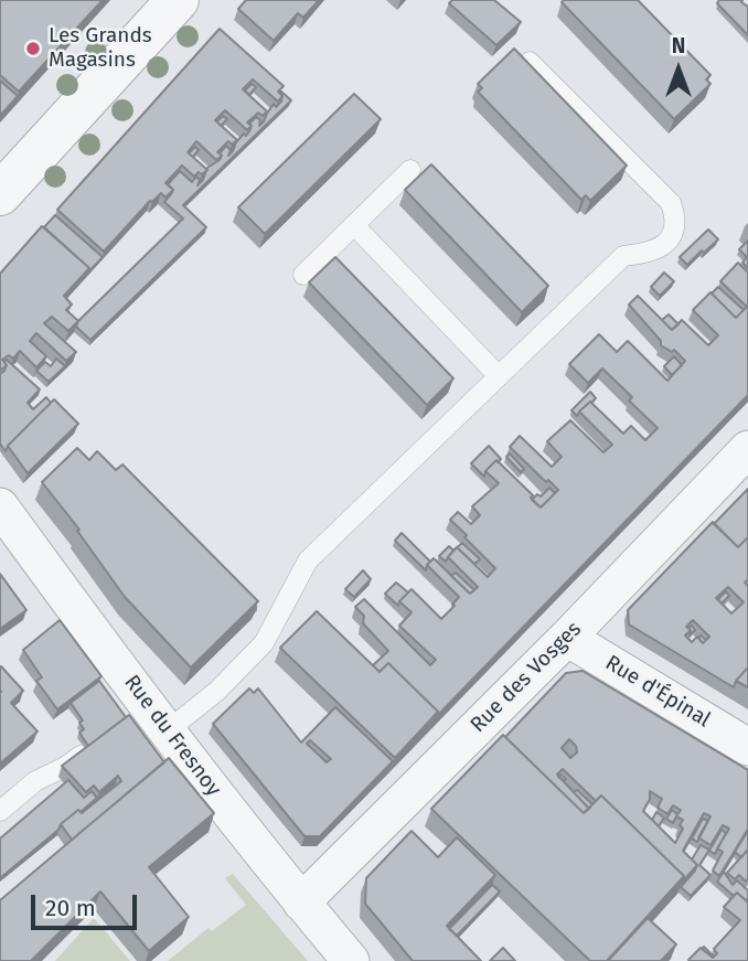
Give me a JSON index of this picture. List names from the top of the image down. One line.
{"streets":{"street":["Rue des Vosges","Rue d'Épinal","Rue du Fresnoy"]},"crossings":[["Rue des Vosges","Rue d'Épinal"],["Rue des Vosges","Rue du Fresnoy"]],"places":["Les Grands Magasins"],"scale_bar":"20 m","north":"top"}
